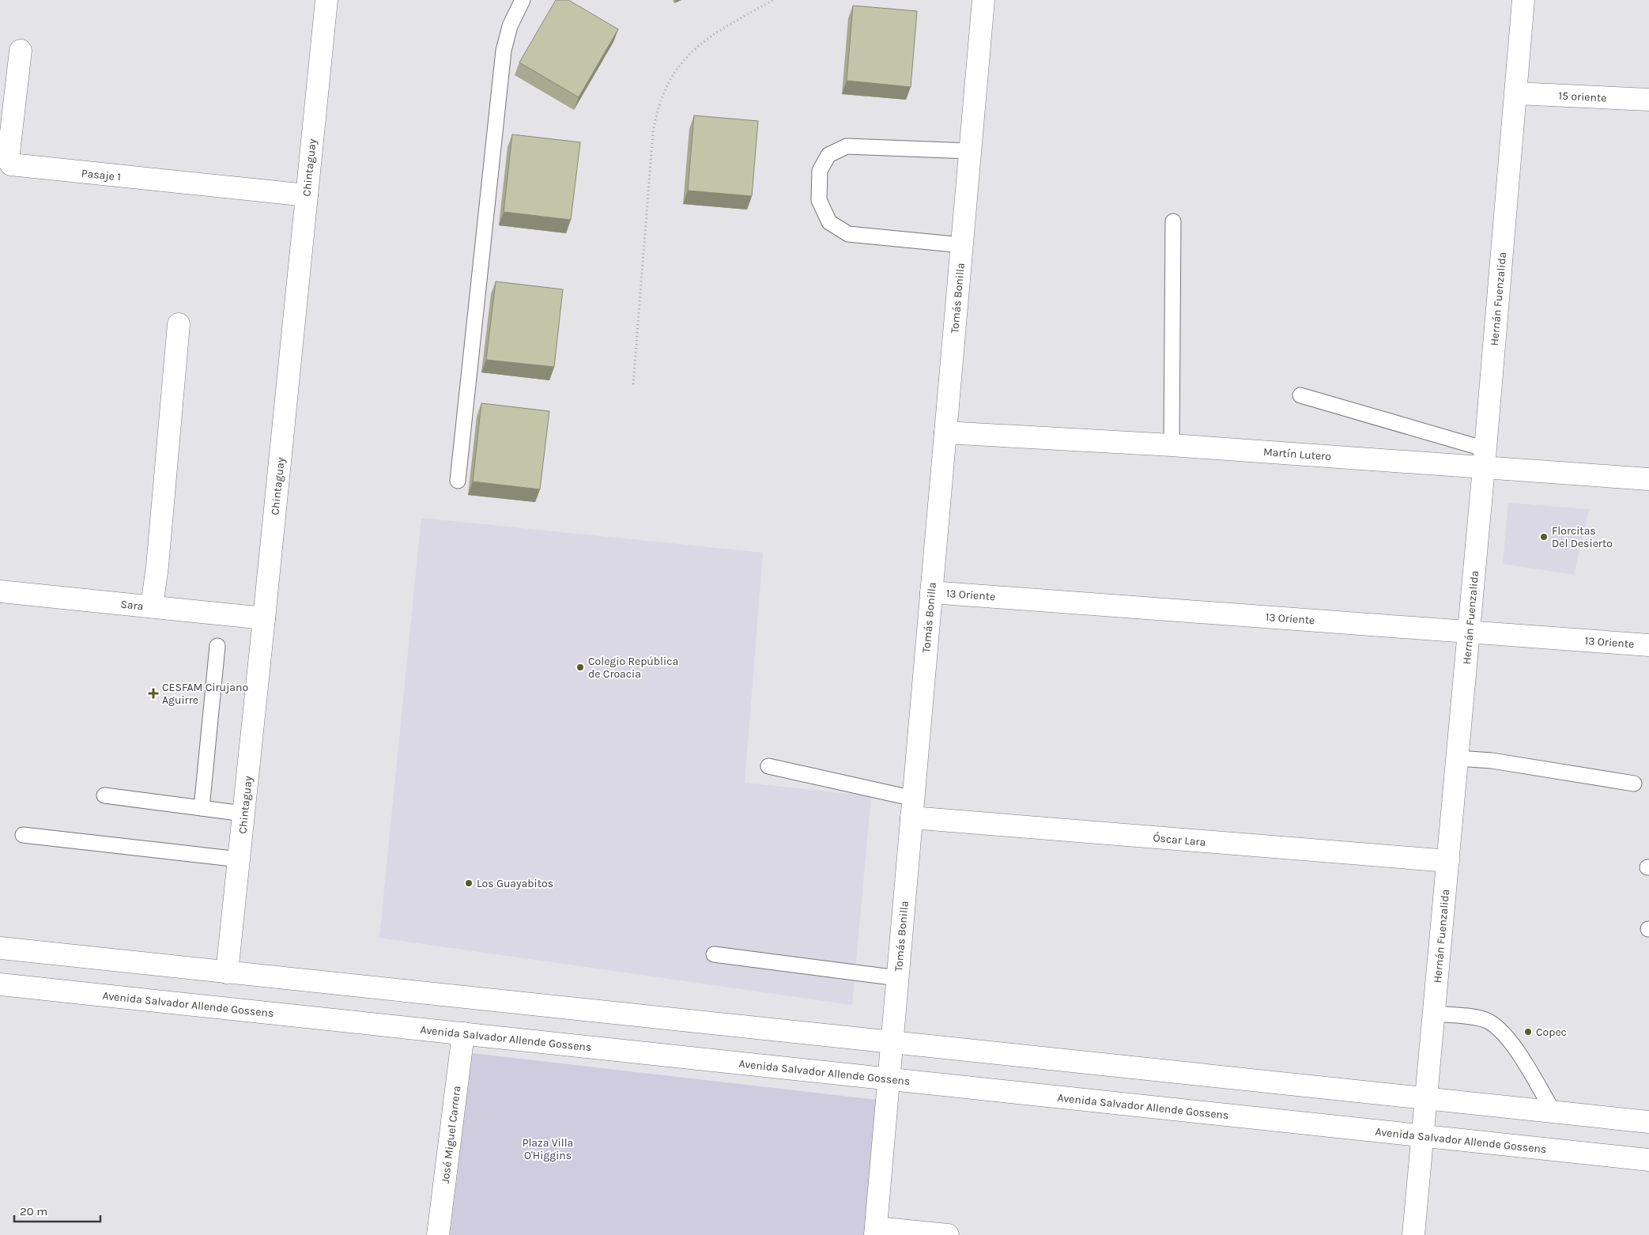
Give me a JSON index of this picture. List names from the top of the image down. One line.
{"streets":{"street":["15 oriente","Chintaguay","Pasaje 1","Tomás Bonilla","Hernán Fuenzalida","Martín Lutero","13 Oriente","Sara","Óscar Lara","Avenida Salvador Allende Gossens","José Miguel Carrera"]},"crossings":[["15 oriente","Hernán Fuenzalida"],["Chintaguay","Pasaje 1"],["Chintaguay","Sara"],["Tomás Bonilla","Martín Lutero"],["Tomás Bonilla","13 Oriente"],["Tomás Bonilla","Óscar Lara"],["Tomás Bonilla","Avenida Salvador Allende Gossens"],["Hernán Fuenzalida","Martín Lutero"],["Hernán Fuenzalida","13 Oriente"],["Hernán Fuenzalida","Óscar Lara"],["Hernán Fuenzalida","Avenida Salvador Allende Gossens"],["Avenida Salvador Allende Gossens","José Miguel Carrera"]],"parks":["Plaza Villa O'Higgins"],"places":{"other":["Florcitas Del Desierto","Colegio República de Croacia","Los Guayabitos","Copec"],"health":["CESFAM Cirujano Aguirre"]},"scale_bar":"20 m"}
